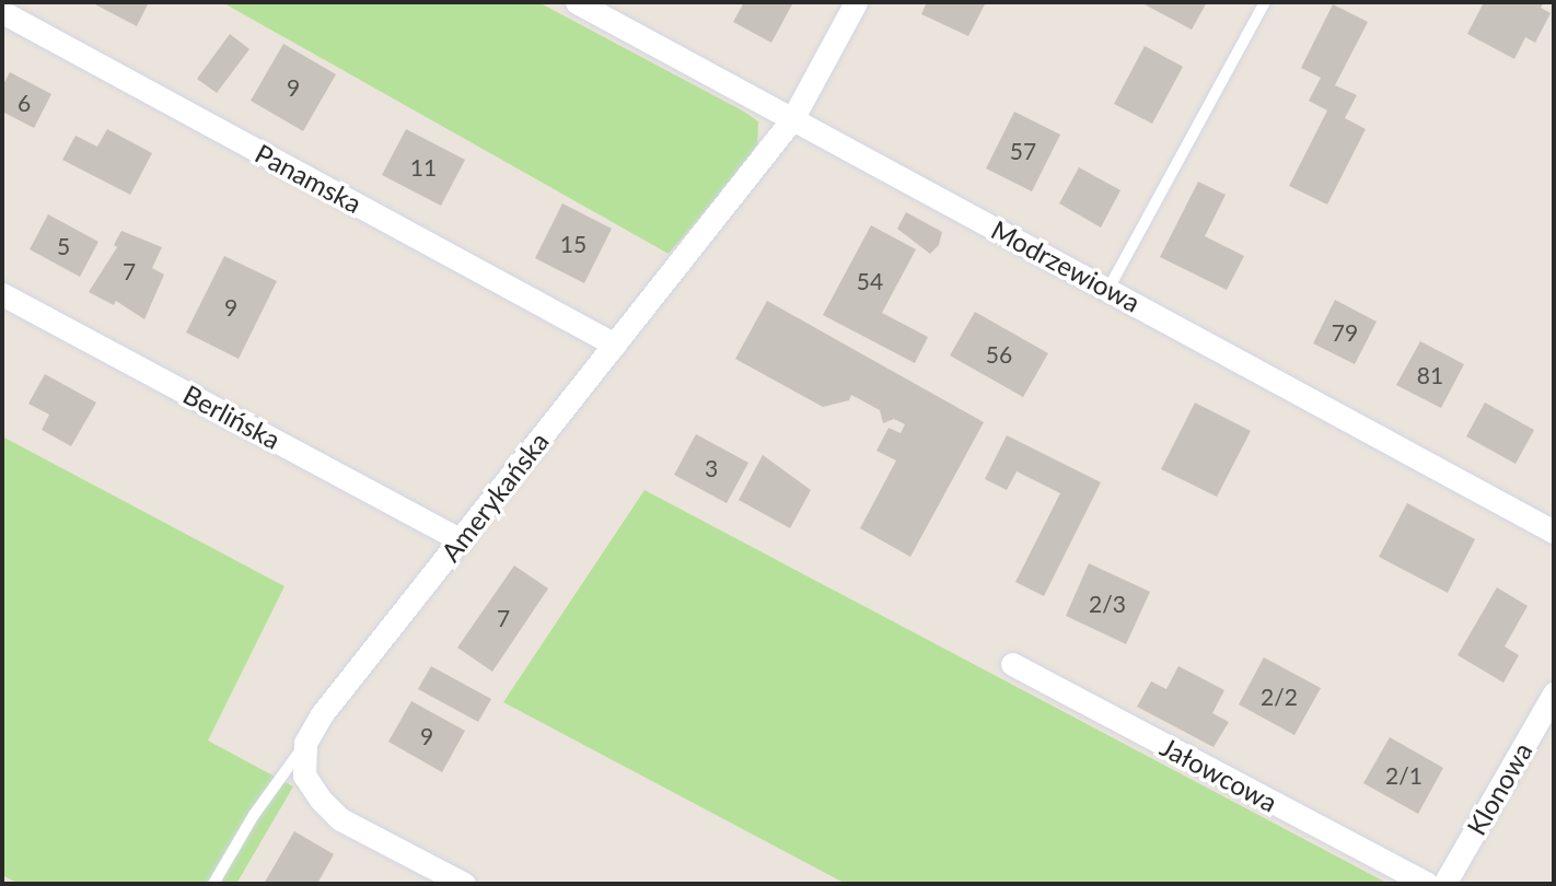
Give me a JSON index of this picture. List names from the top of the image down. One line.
{"streets":{"street":["Panamska","Modrzewiowa","Berlińska","Amerykańska","Jałowcowa","Klonowa"]},"crossings":[["Panamska","Amerykańska"],["Modrzewiowa","Amerykańska"],["Berlińska","Amerykańska"]],"house_numbers":["9","6","57","11","15","5","7","54","9","79","56","81","3","2/3","7","2/2","9","2/1"]}
